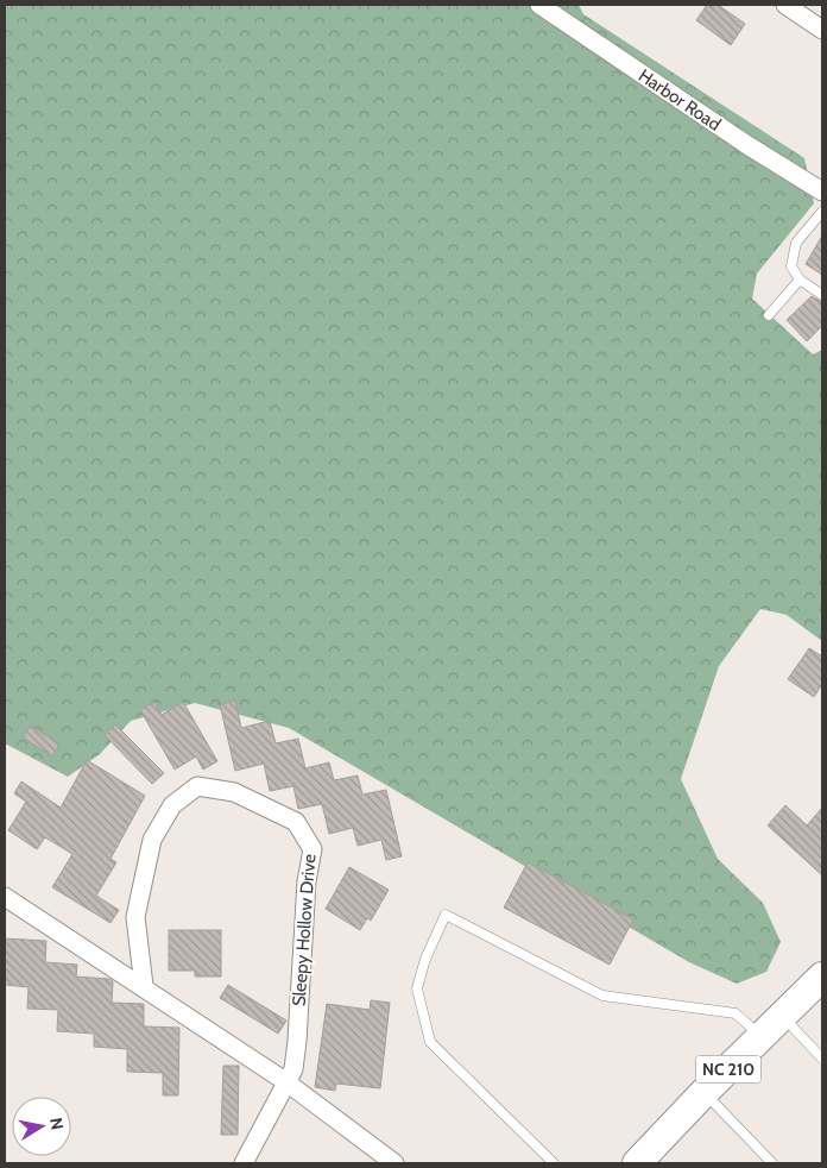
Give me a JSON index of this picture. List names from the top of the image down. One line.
{"streets":{"main road":["NC 210"],"street":["Harbor Road","Sleepy Hollow Drive"]},"north":"right"}
